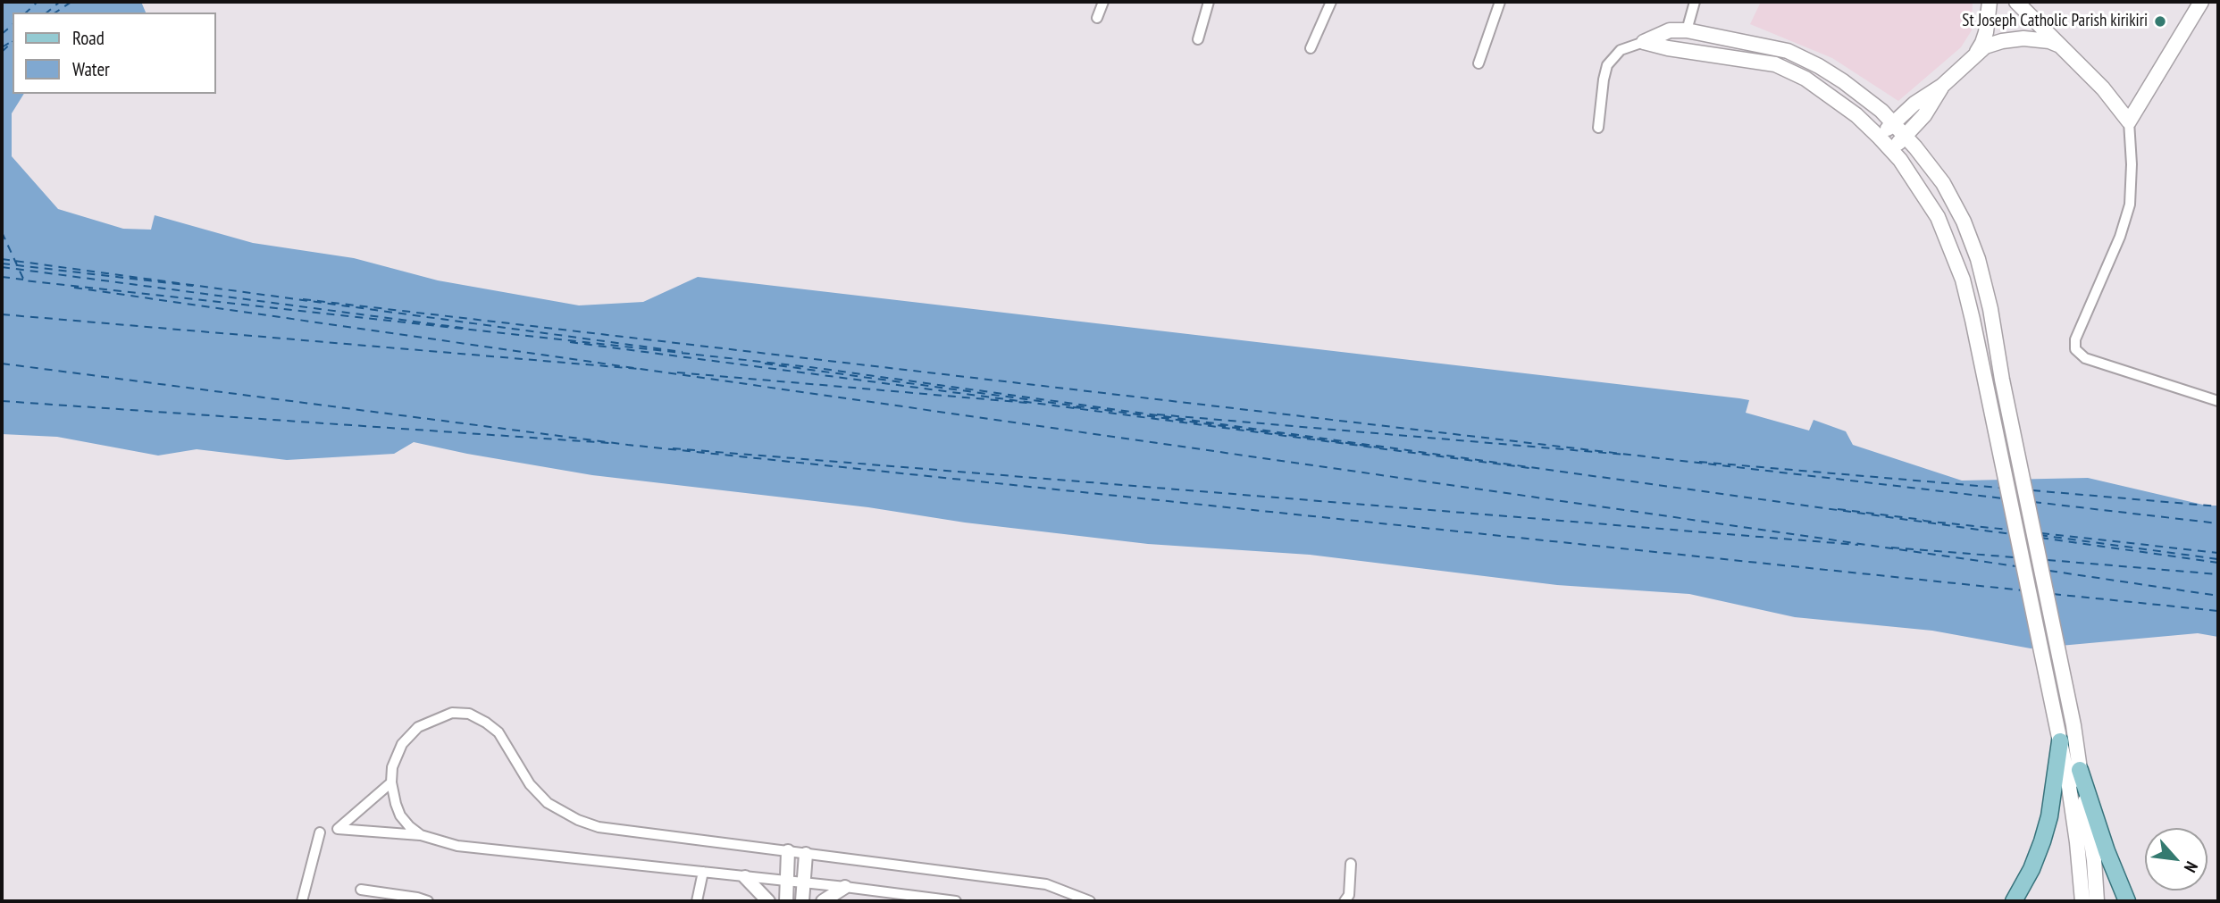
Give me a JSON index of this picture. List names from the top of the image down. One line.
{"places":["St Joseph Catholic Parish kirikiri"],"legend":["Road","Water"],"north":"bottom right"}
